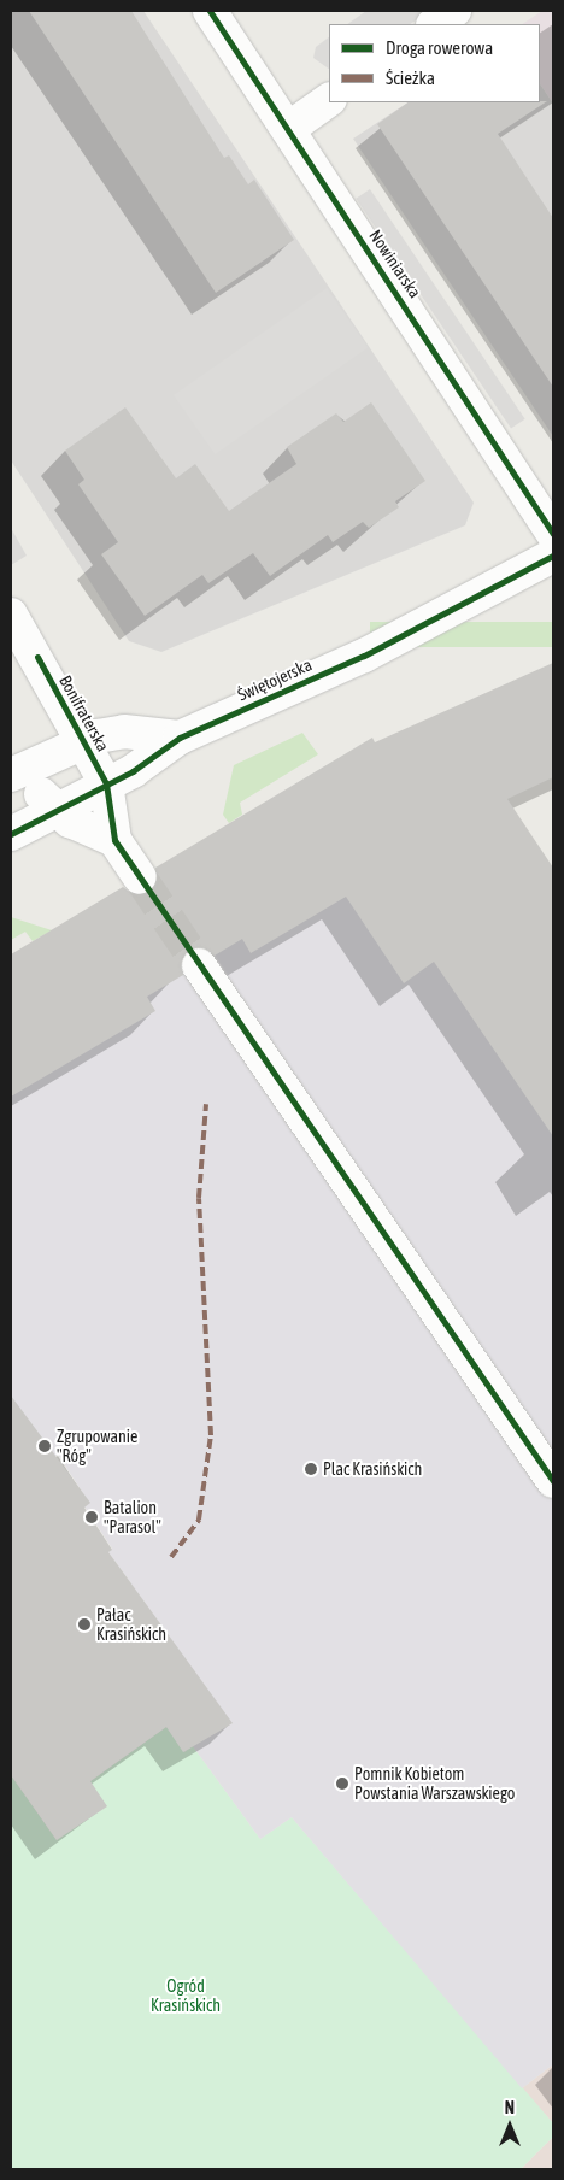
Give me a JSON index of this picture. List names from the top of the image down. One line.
{"streets":{"street":["Nowiniarska","Świętojerska","Bonifraterska"]},"crossings":[["Świętojerska","Bonifraterska"]],"parks":["Ogród Krasińskich"],"places":["Zgrupowanie \"Róg\"","Plac Krasińskich","Batalion \"Parasol\"","Pałac Krasińskich","Pomnik Kobietom Powstania Warszawskiego"],"legend":["Droga rowerowa","Ścieżka"],"north":"top"}
